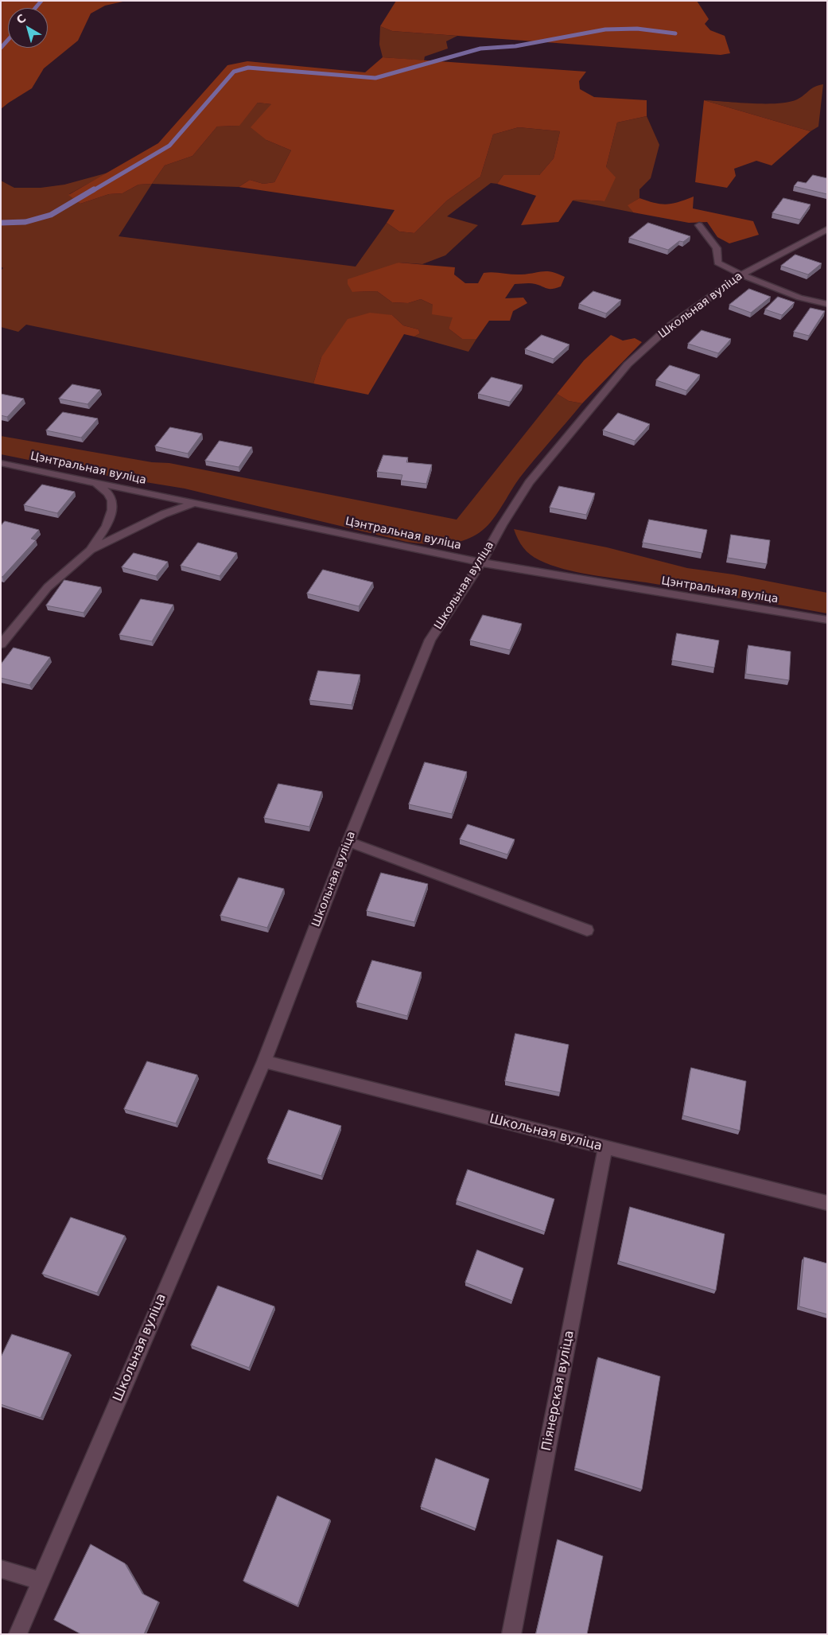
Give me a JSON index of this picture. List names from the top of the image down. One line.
{"streets":{"street":["Школьная вуліца","Цэнтральная вуліца","Піянерская вуліца"]},"crossings":[["Школьная вуліца","Цэнтральная вуліца"],["Школьная вуліца","Піянерская вуліца"]],"north":"top left"}
